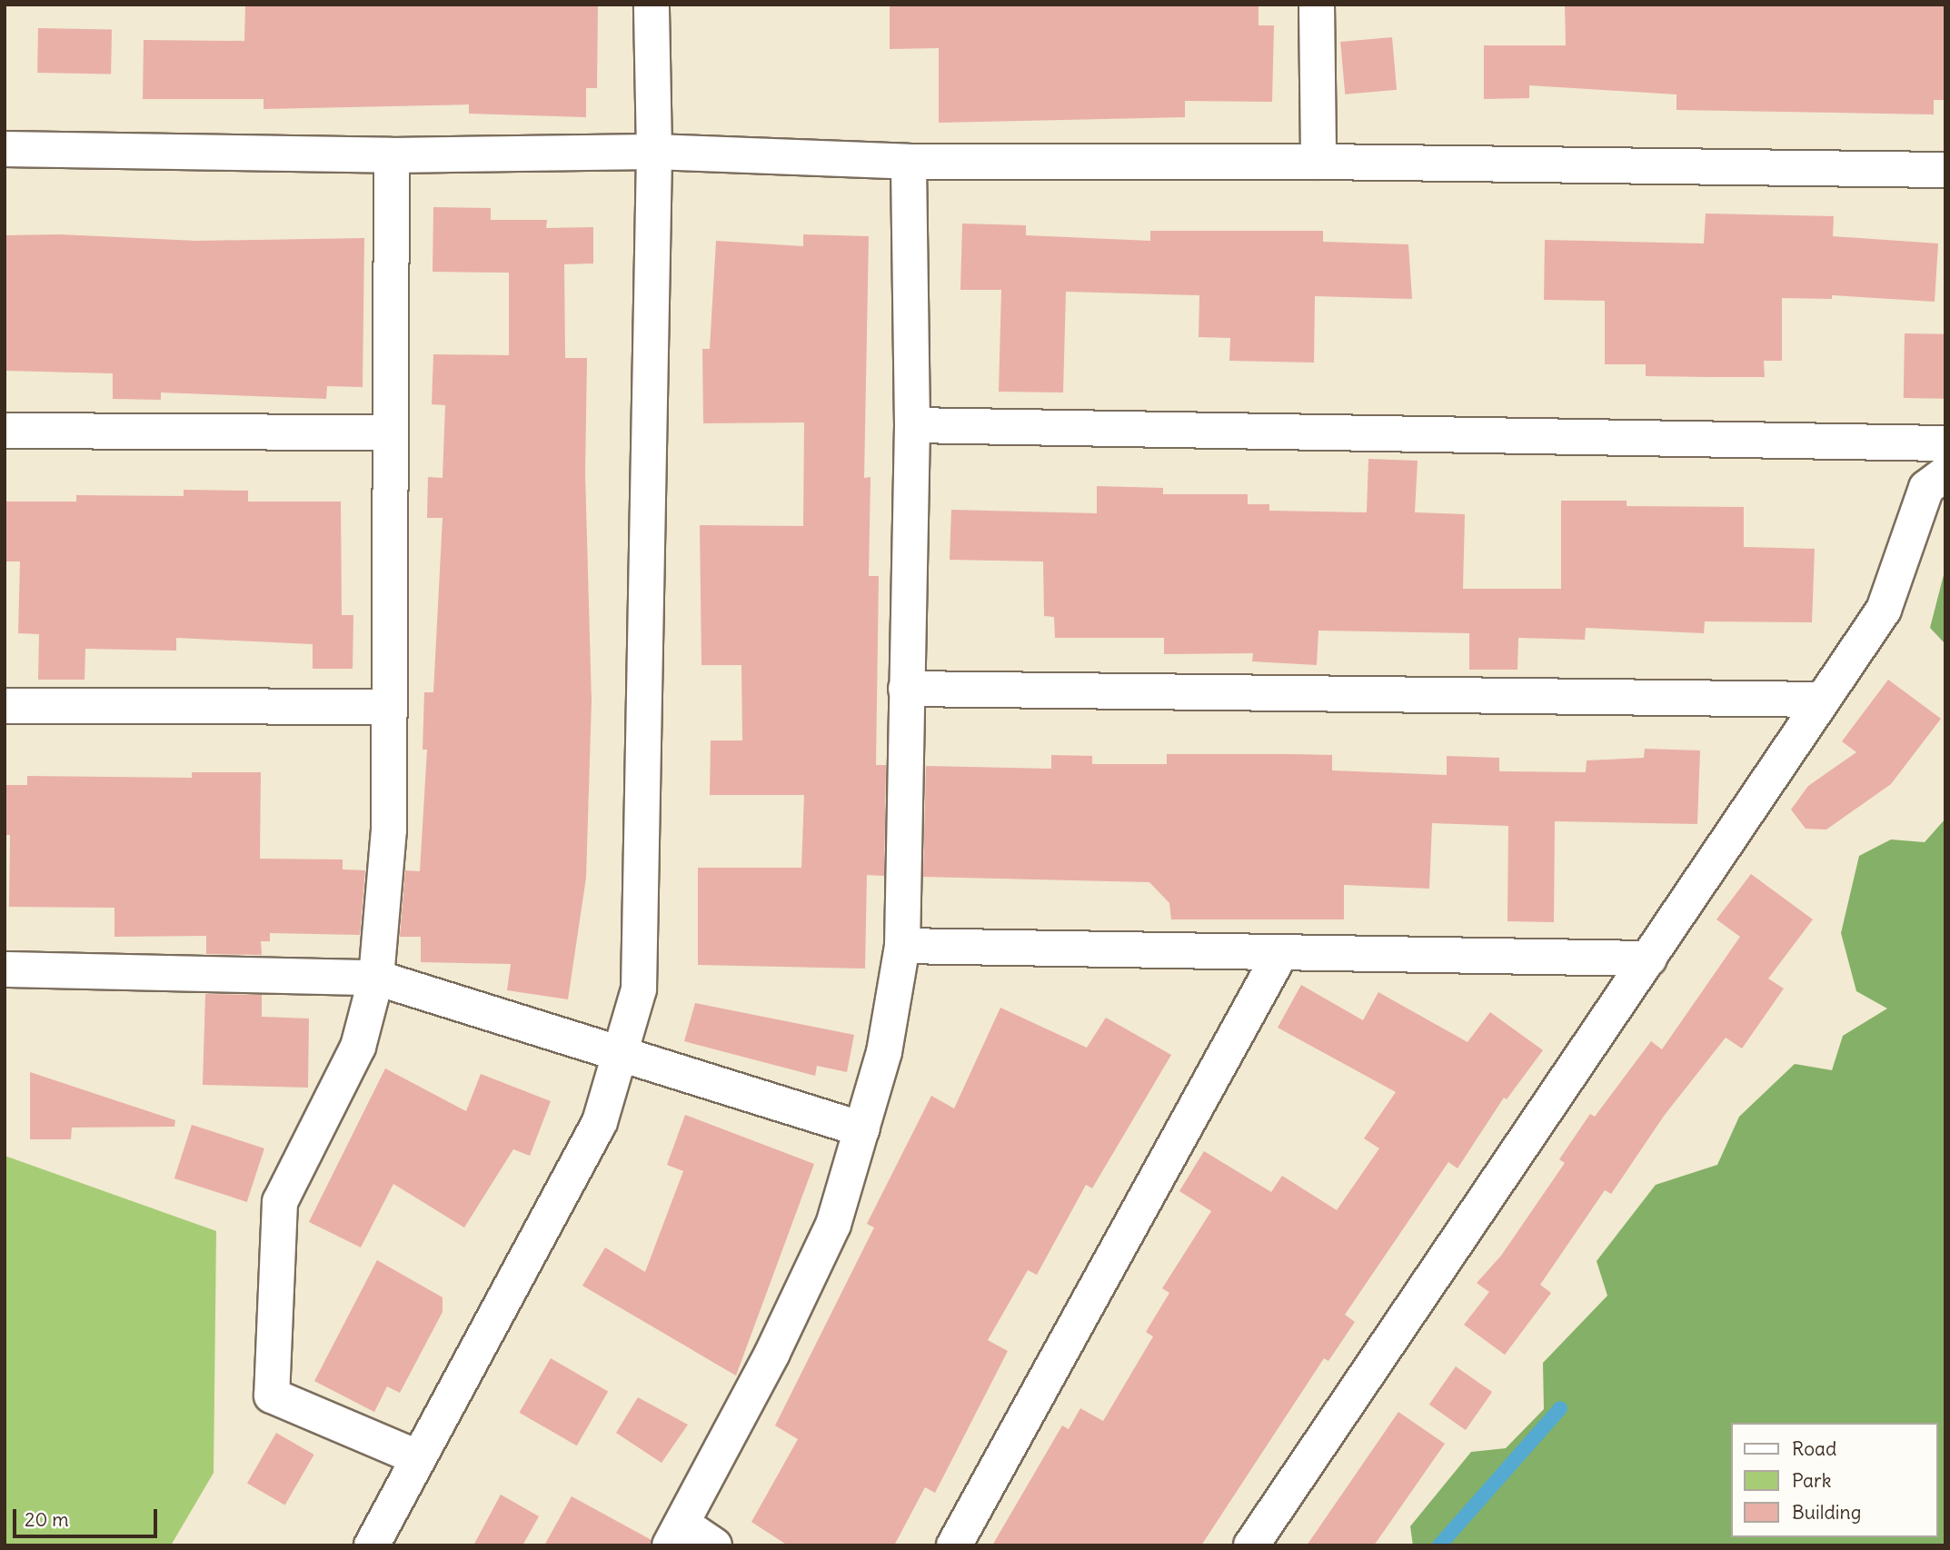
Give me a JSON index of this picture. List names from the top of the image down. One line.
{"legend":["Road","Park","Building"],"scale_bar":"20 m"}
